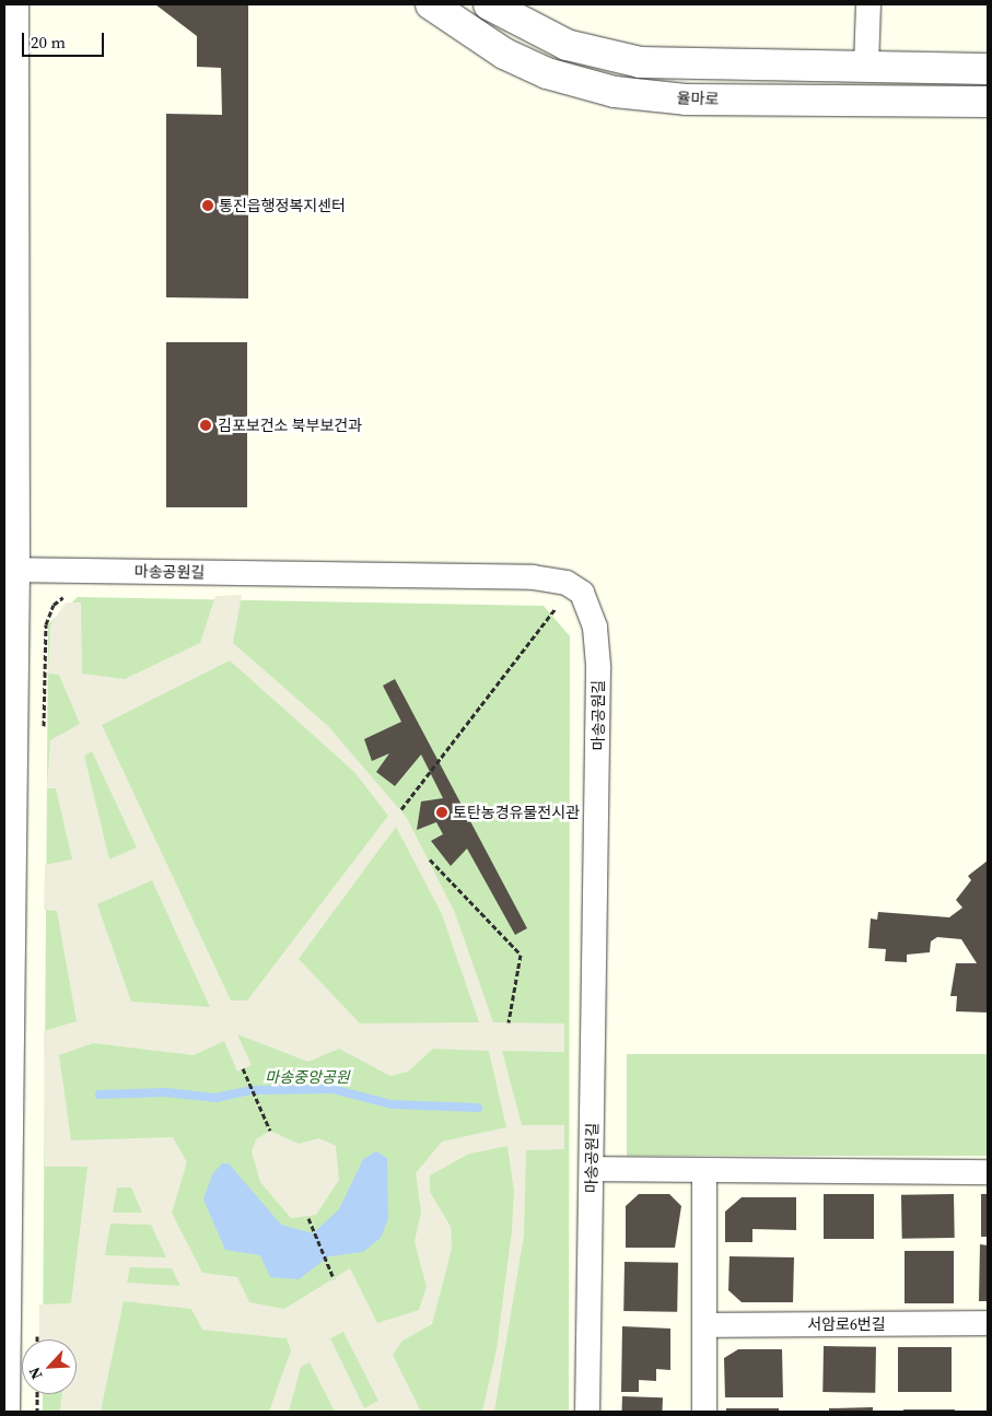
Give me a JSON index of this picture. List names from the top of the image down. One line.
{"streets":{"street":["율마로","마송공원길","서암로6번길"]},"parks":["마송중앙공원"],"places":["통진읍행정복지센터","김포보건소 북부보건과","토탄농경유물전시관"],"scale_bar":"20 m","north":"bottom left"}
